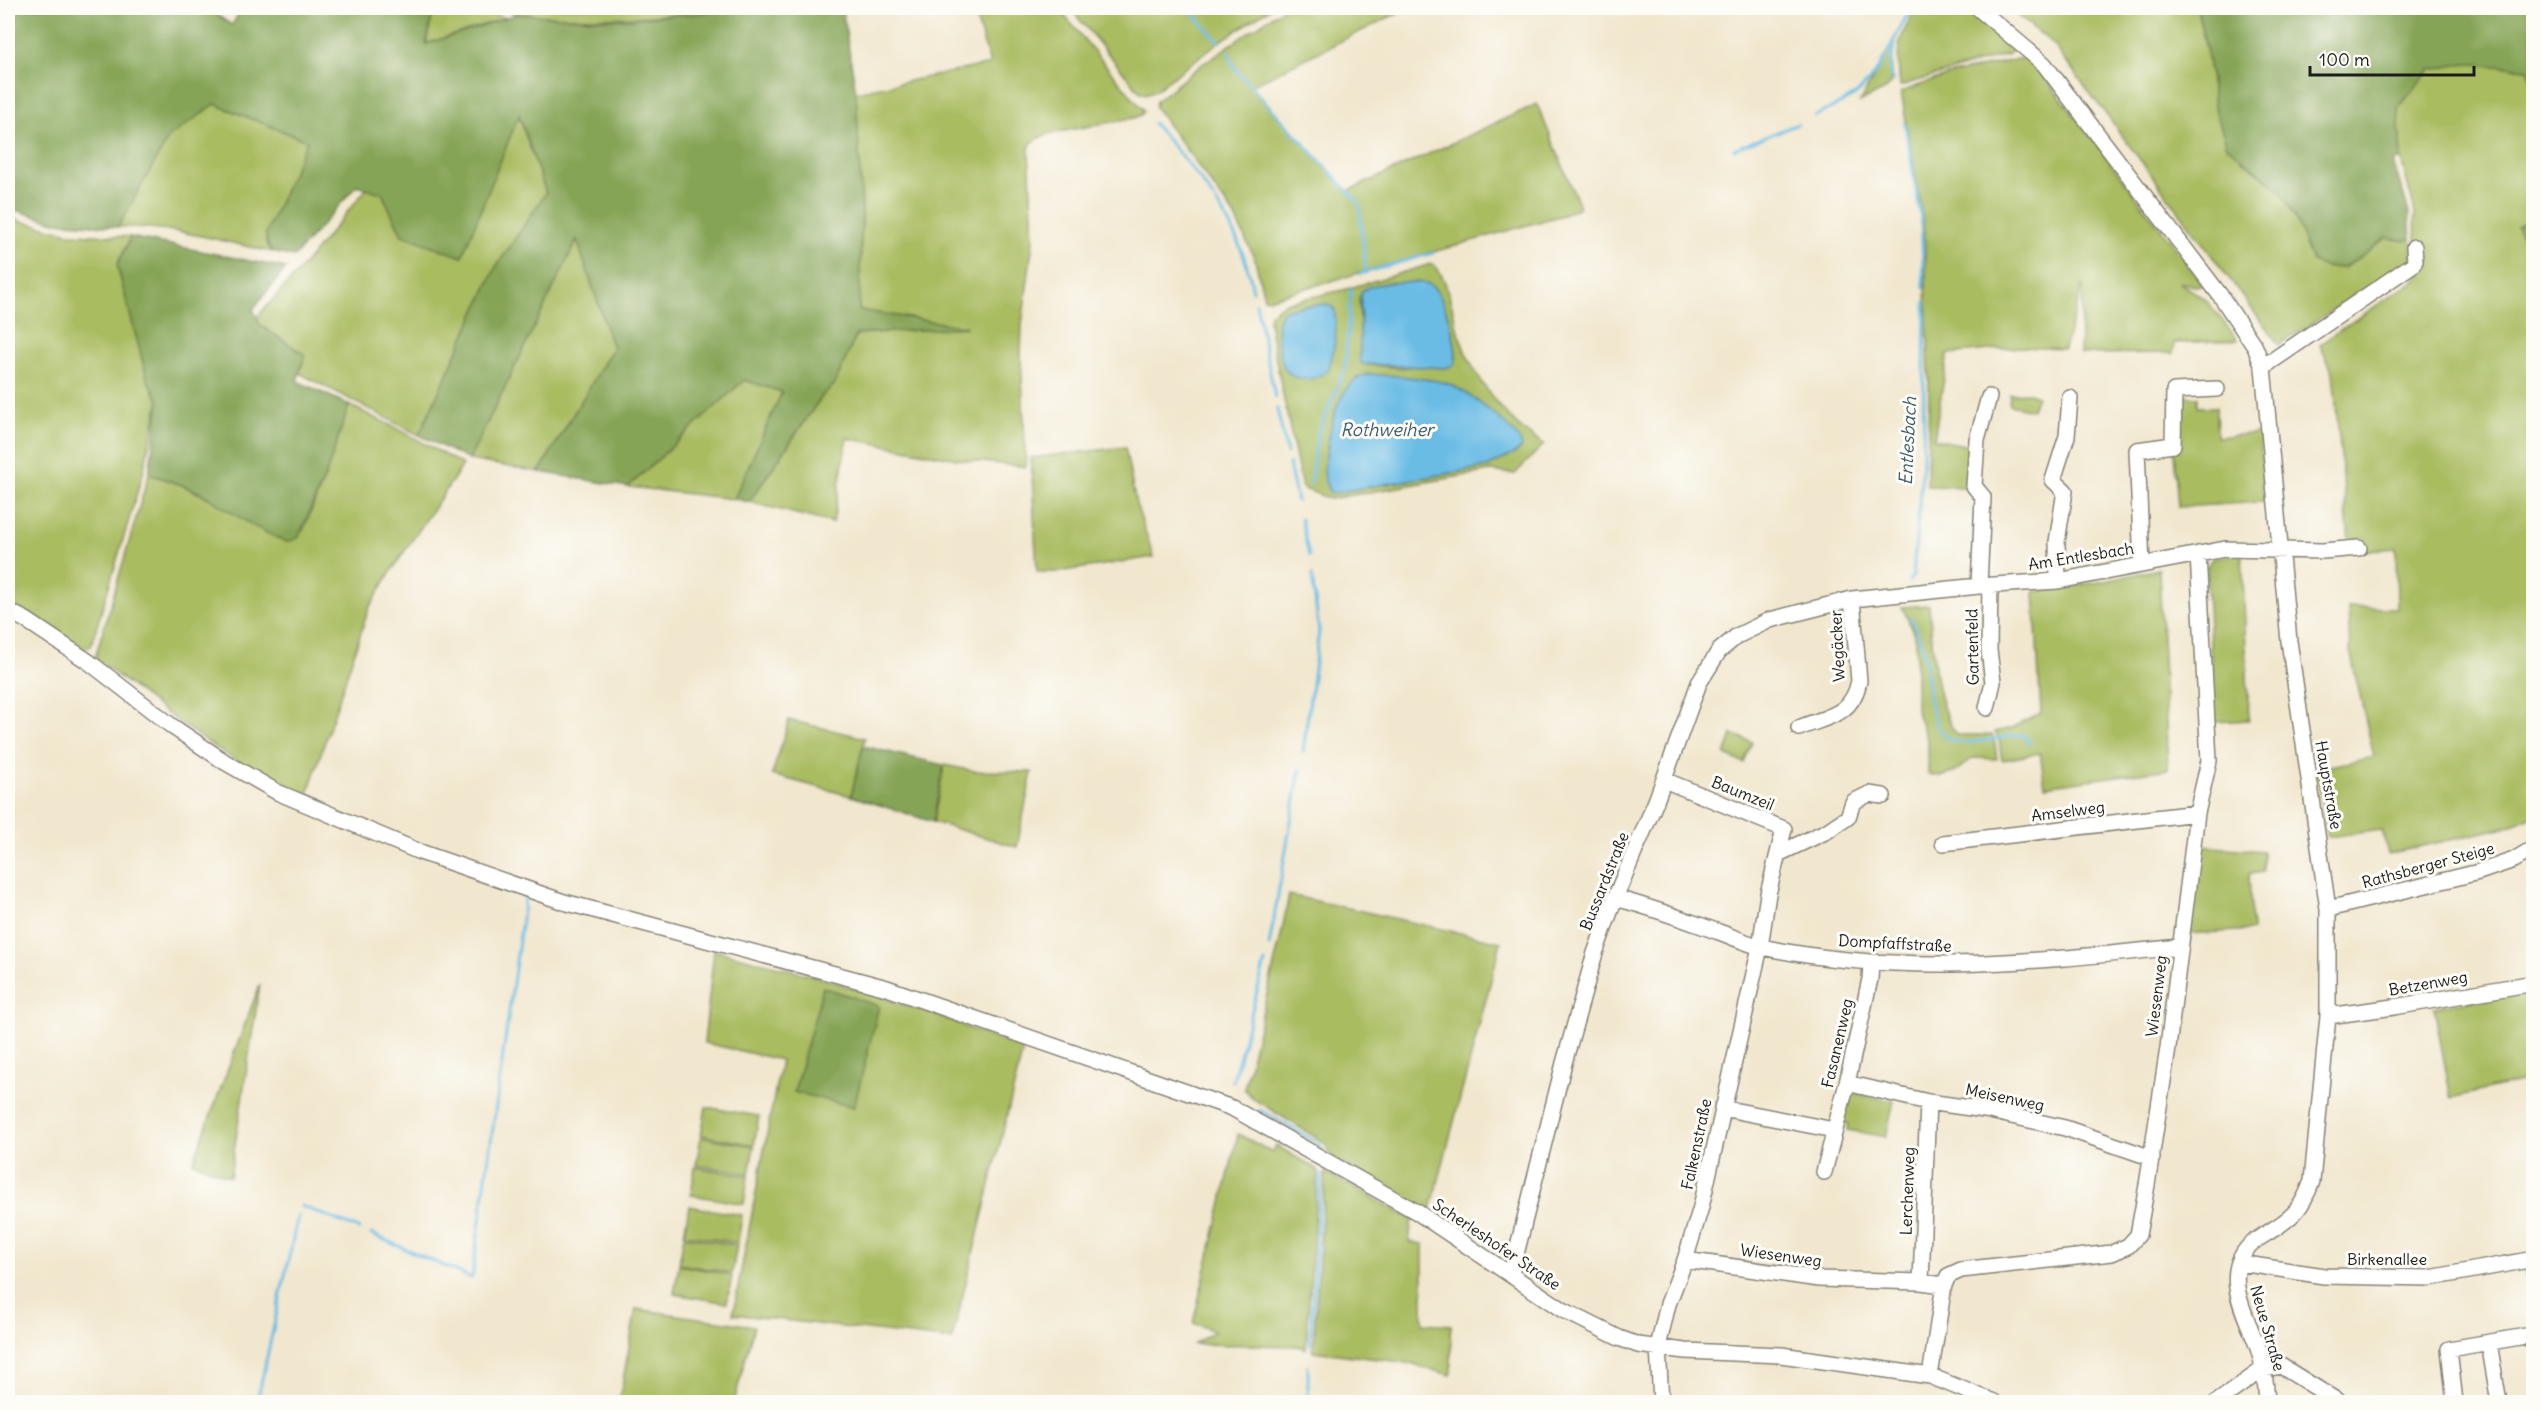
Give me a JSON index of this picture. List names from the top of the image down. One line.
{"streets":{"street":["Am Entlesbach","Wegäcker","Gartenfeld","Hauptstraße","Baumzeil","Amselweg","Rathsberger Steige","Bussardstraße","Dompfaffstraße","Betzenweg","Wiesenweg","Fasanenweg","Meisenweg","Falkenstraße","Lerchenweg","Scherleshofer Straße","Birkenallee","Neue Straße"]},"crossings":[["Am Entlesbach","Wegäcker"],["Am Entlesbach","Gartenfeld"],["Am Entlesbach","Hauptstraße"],["Am Entlesbach","Bussardstraße"],["Am Entlesbach","Wiesenweg"],["Wegäcker","Bussardstraße"],["Hauptstraße","Rathsberger Steige"],["Hauptstraße","Betzenweg"],["Hauptstraße","Birkenallee"],["Hauptstraße","Neue Straße"],["Baumzeil","Bussardstraße"],["Baumzeil","Dompfaffstraße"],["Baumzeil","Falkenstraße"],["Amselweg","Wiesenweg"],["Bussardstraße","Dompfaffstraße"],["Bussardstraße","Scherleshofer Straße"],["Dompfaffstraße","Wiesenweg"],["Dompfaffstraße","Fasanenweg"],["Dompfaffstraße","Falkenstraße"],["Wiesenweg","Meisenweg"],["Wiesenweg","Falkenstraße"],["Wiesenweg","Lerchenweg"],["Fasanenweg","Meisenweg"],["Meisenweg","Lerchenweg"],["Falkenstraße","Scherleshofer Straße"],["Birkenallee","Neue Straße"]],"water":["Rothweiher","Entlesbach"],"scale_bar":"100 m"}
